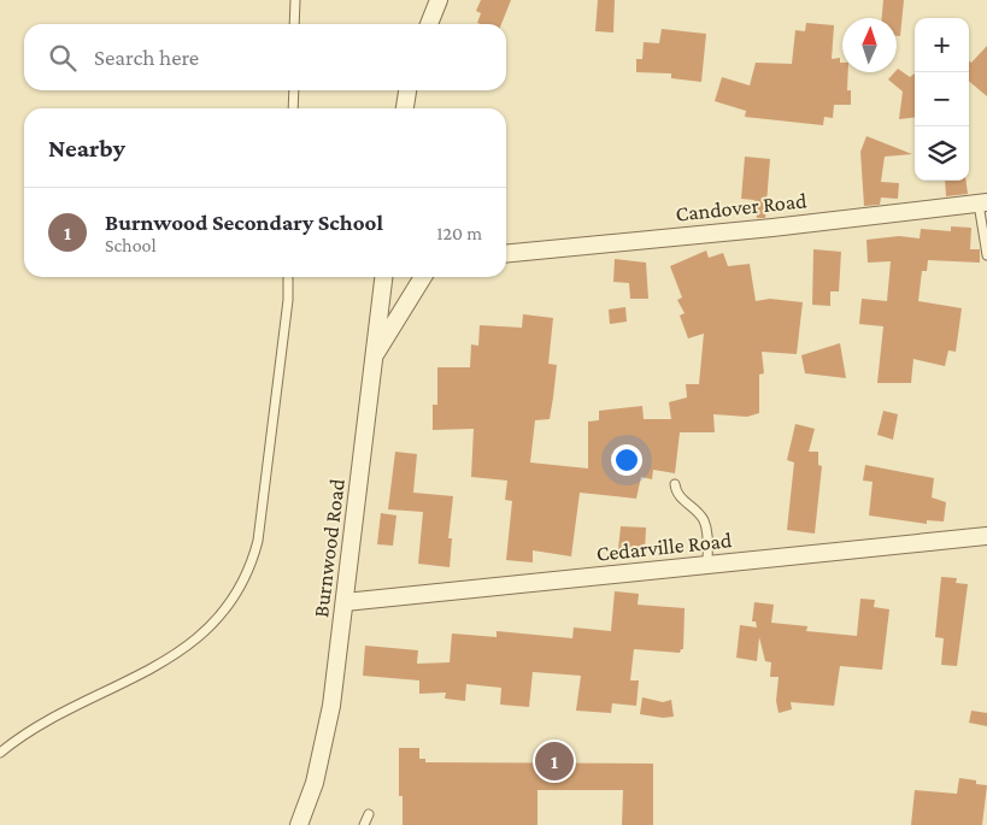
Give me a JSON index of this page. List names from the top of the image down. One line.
{"streets":{"street":["Candover Road","Cedarville Road","Burnwood Road"]},"crossings":[["Cedarville Road","Burnwood Road"]],"north":"top","page":{"map_buttons":["+","−"],"search":"Search here","heading":"Nearby","list":[{"mark":"1","name":"Burnwood Secondary School","note":"School","value":"120 m"}],"pins":"1"}}
